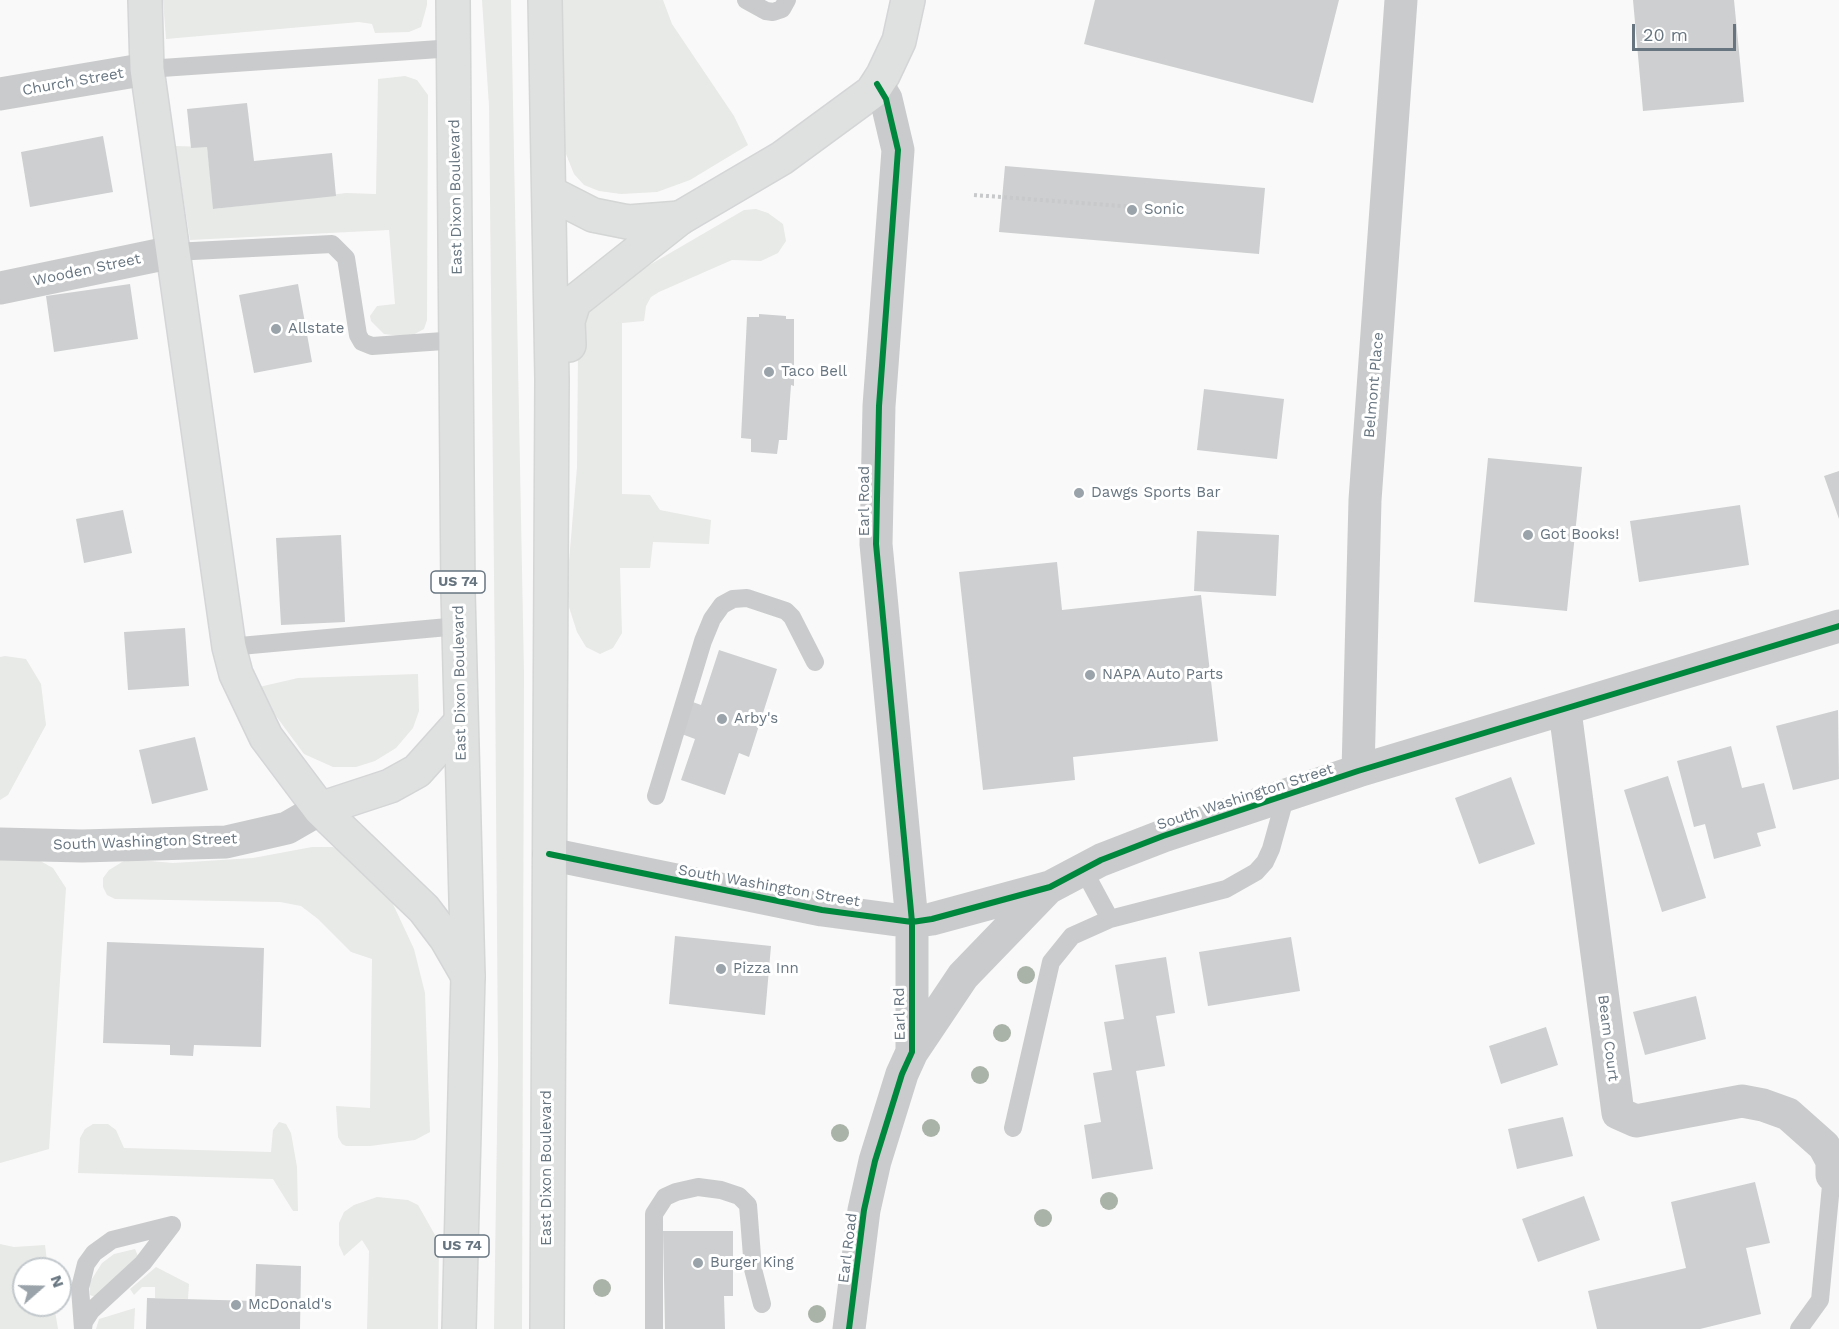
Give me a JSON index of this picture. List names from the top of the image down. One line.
{"streets":{"main road":["East Dixon Boulevard","US 74"],"street":["Church Street","Wooden Street","Belmont Place","Earl Road","South Washington Street","Earl Rd","Beam Court"]},"crossings":[["East Dixon Boulevard","South Washington Street"],["Belmont Place","South Washington Street"],["Earl Road","South Washington Street"],["Earl Road","Earl Rd"],["South Washington Street","Earl Rd"],["South Washington Street","Beam Court"]],"places":["Sonic","Allstate","Taco Bell","Dawgs Sports Bar","Got Books!","NAPA Auto Parts","Arby's","Pizza Inn","Burger King","McDonald's"],"scale_bar":"20 m","north":"right"}
